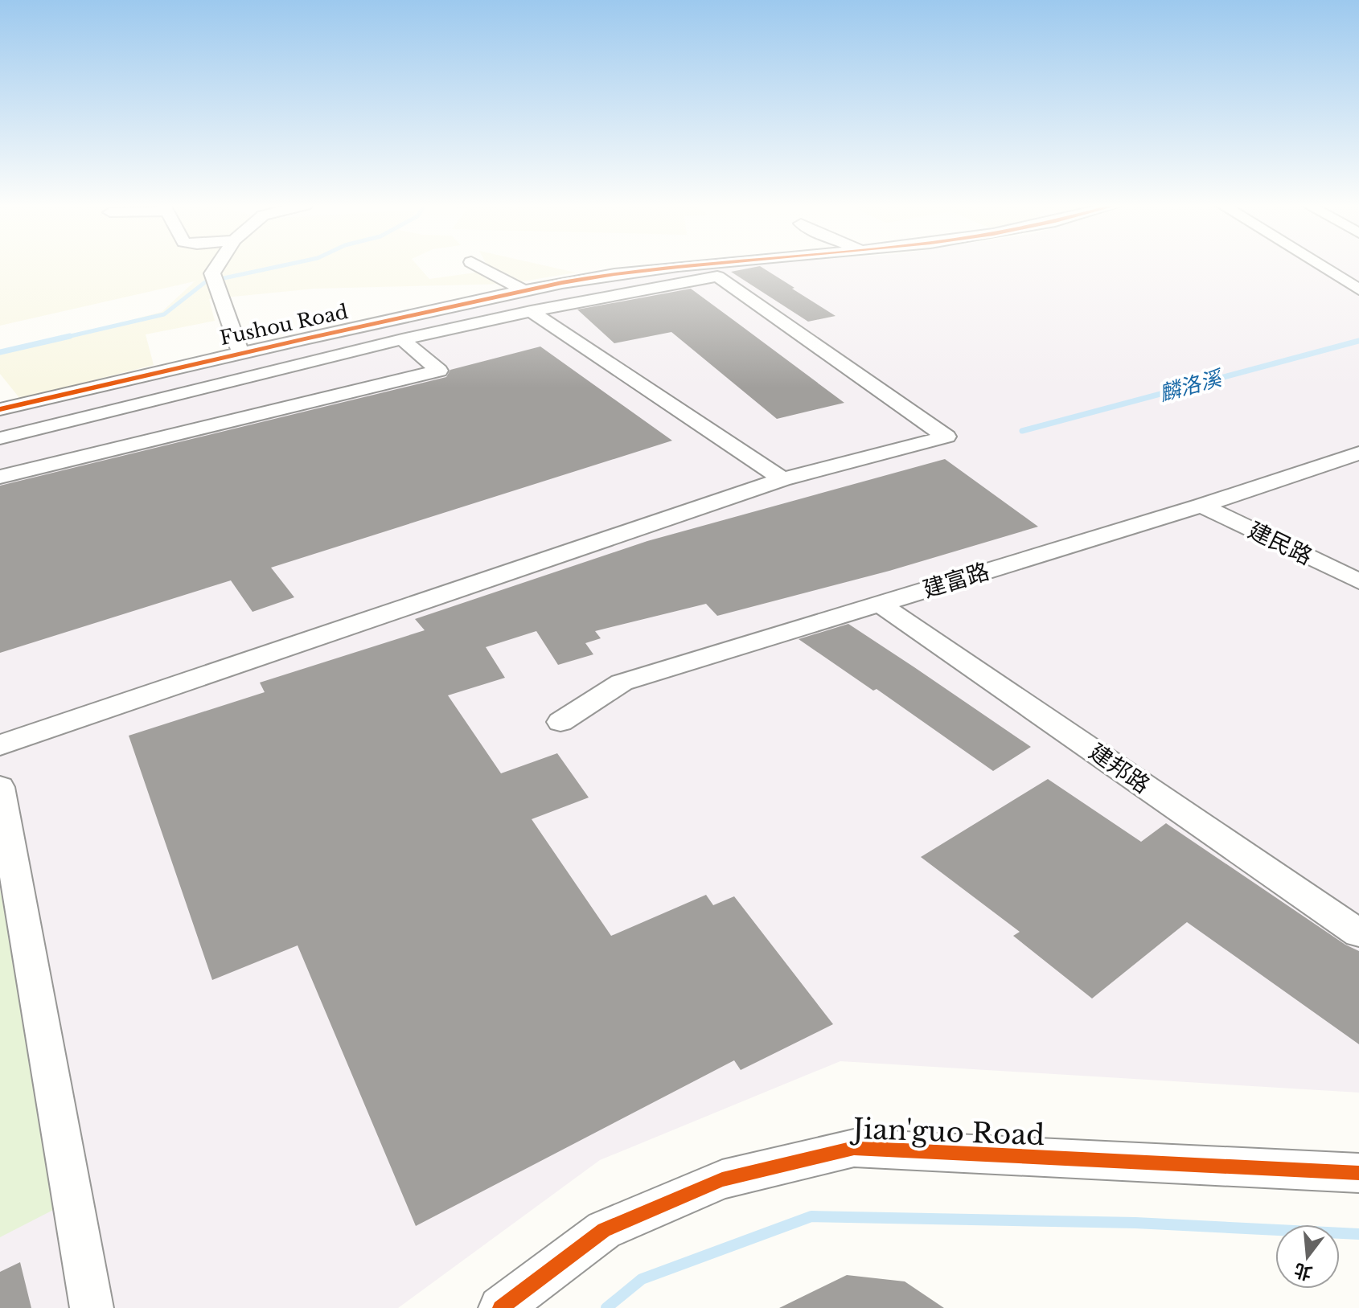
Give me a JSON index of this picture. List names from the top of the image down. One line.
{"streets":{"street":["Fushou Road","建民路","建富路","建邦路","Jian'guo Road"]},"crossings":[["建民路","建富路"],["建富路","建邦路"]],"water":["麟洛溪"],"north":"bottom"}
